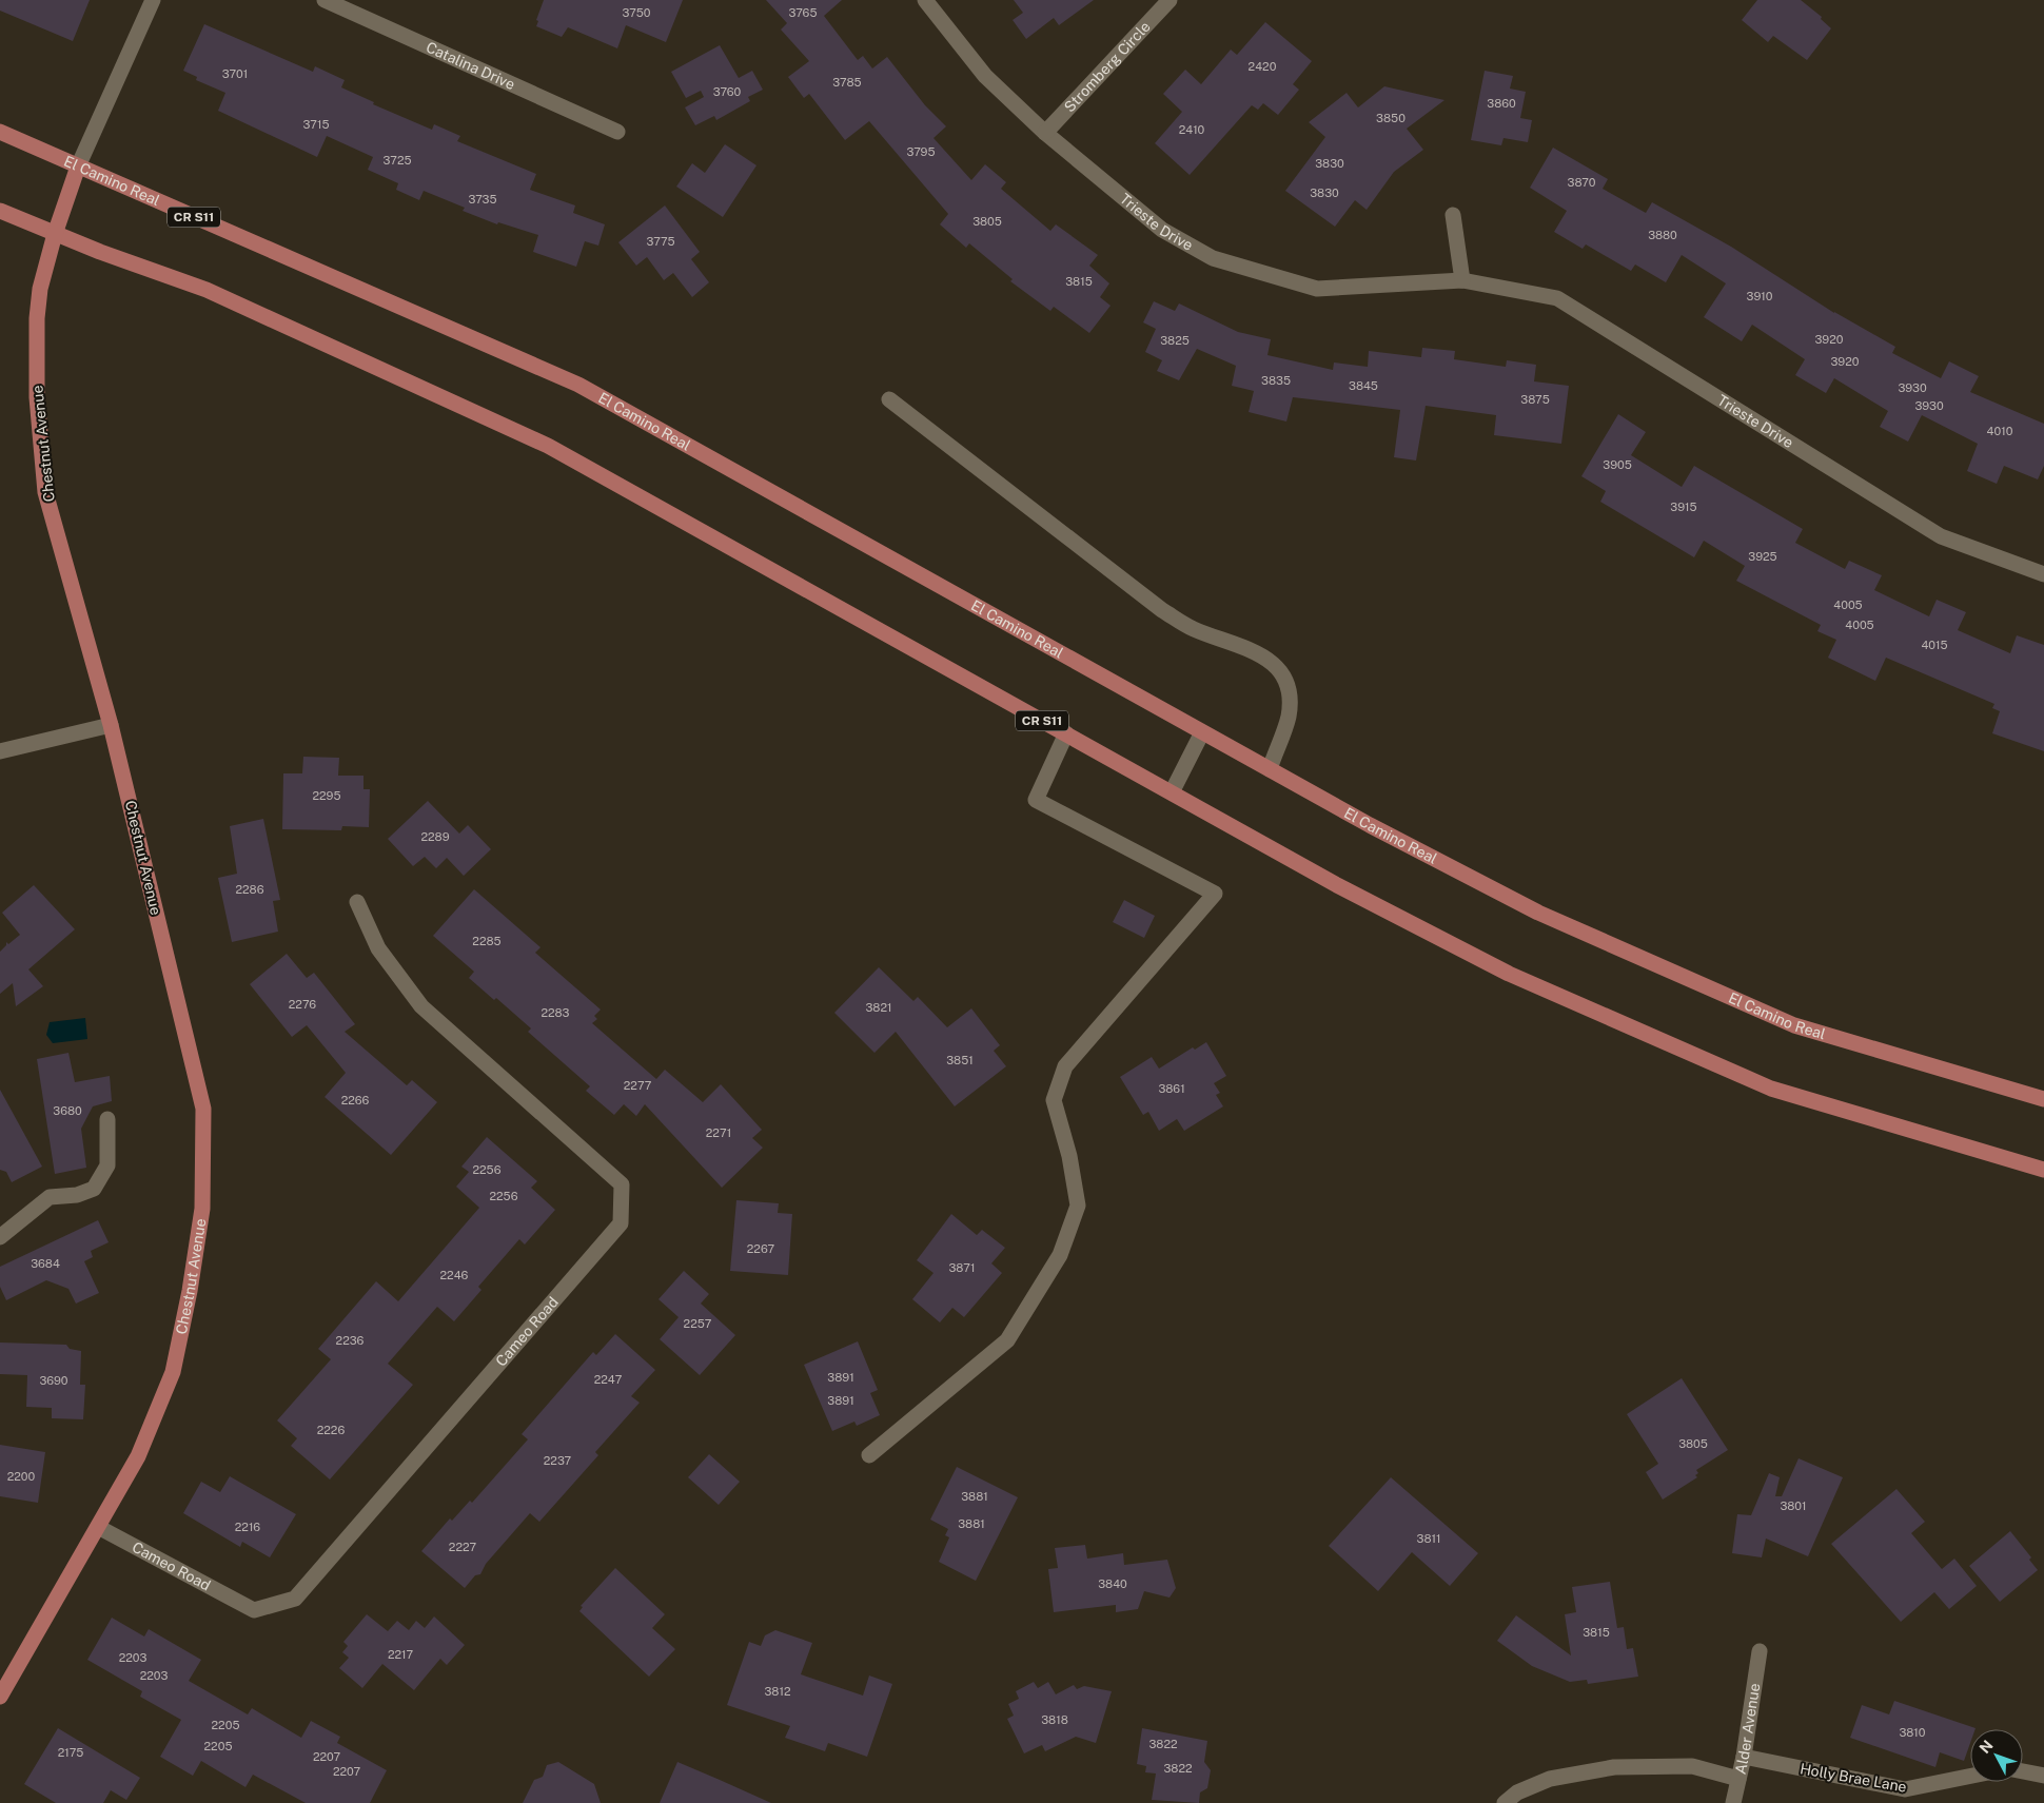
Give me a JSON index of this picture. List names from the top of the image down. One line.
{"streets":{"main road":["El Camino Real","CR S11","Chestnut Avenue"],"street":["Catalina Drive","Stromberg Circle","Trieste Drive","Cameo Road","Alder Avenue","Holly Brae Lane"]},"crossings":[["Stromberg Circle","Trieste Drive"],["El Camino Real","Chestnut Avenue"],["CR S11","Chestnut Avenue"],["Chestnut Avenue","Cameo Road"],["Alder Avenue","Holly Brae Lane"]],"house_numbers":["3750","3765","2420","3701","3785","3760","3860","3850","3715","2410","3795","3725","3830","3870","3830","3735","3805","3880","3775","3815","3910","3920","3825","3920","3835","3845","3930","3875","3930","4010","3905","3915","3925","4005","4005","4015","2295","2289","2286","2285","2276","3821","2283","3851","2277","3861","2266","3680","2271","2256","2256","2267","3684","3871","2246","2257","2236","3891","2247","3690","3891","2226","3805","2237","2200","3881","3801","3881","2216","3811","2227","3840","3815","2217","2203","2203","3812","3818","2205","3810","3822","2205","2175","2207","3822","2207"],"north":"top left"}
